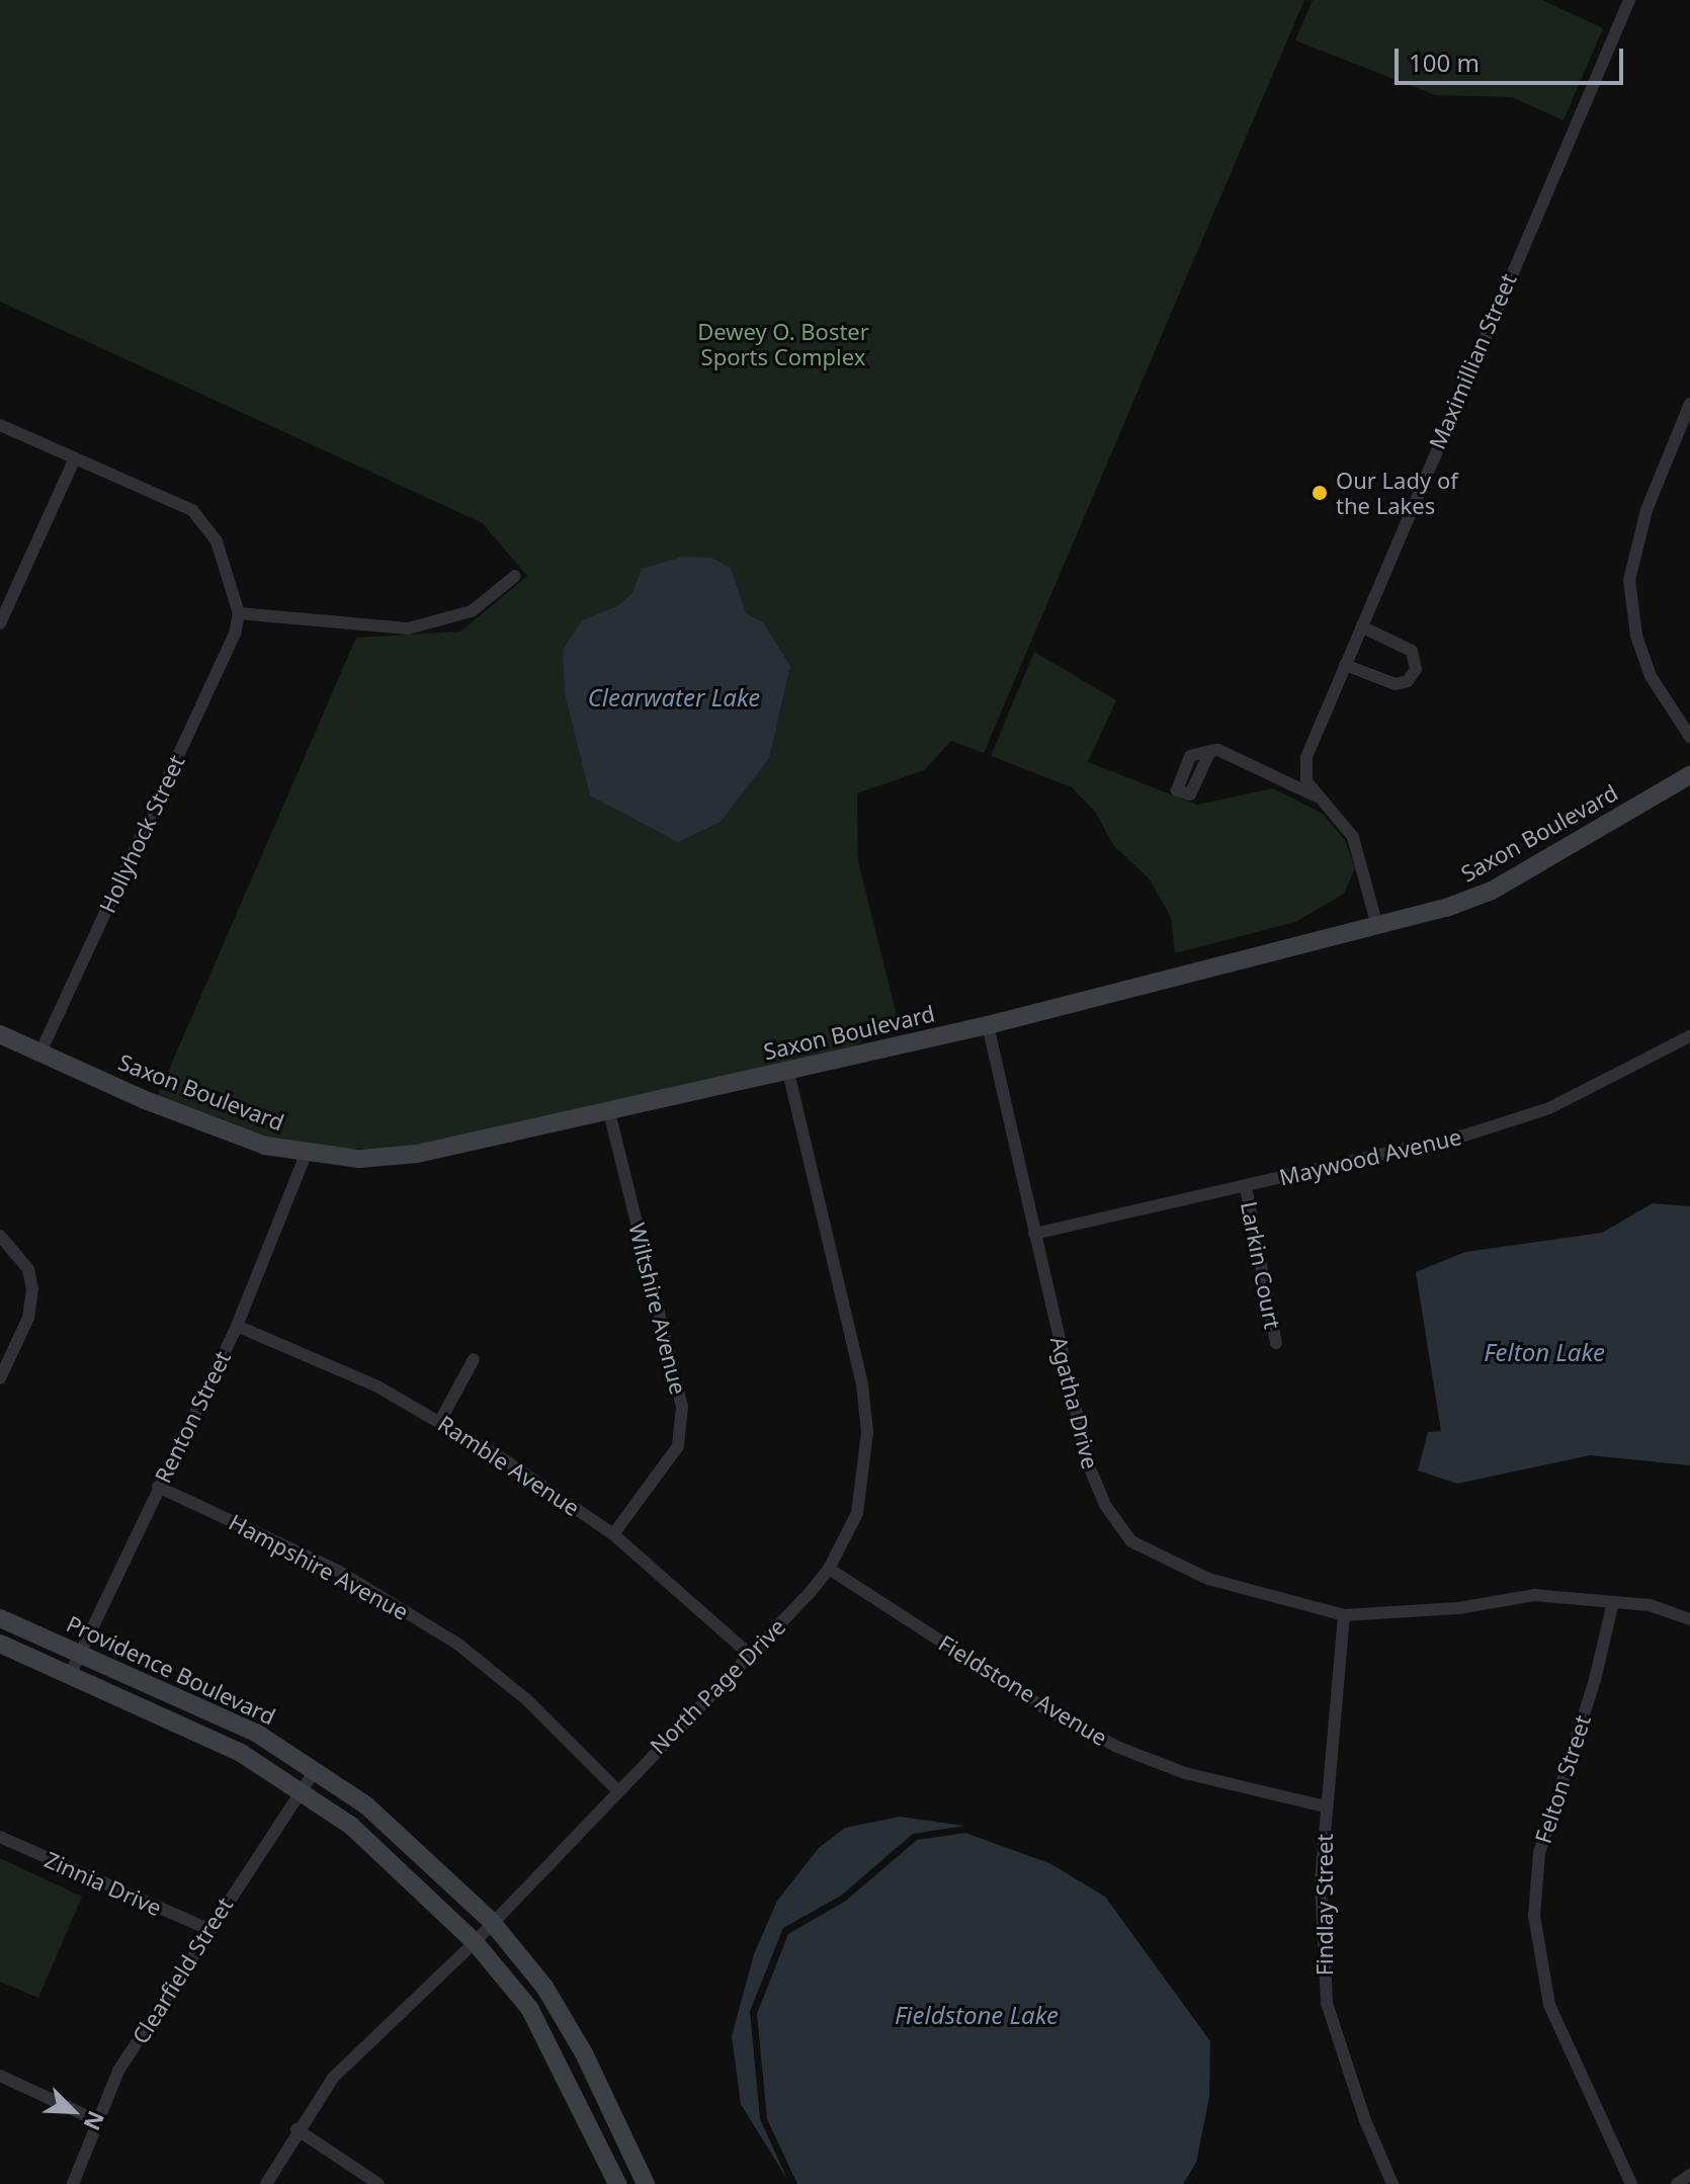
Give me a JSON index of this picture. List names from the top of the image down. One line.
{"streets":{"main road":["Saxon Boulevard","Providence Boulevard"],"street":["Maximillian Street","Hollyhock Street","Maywood Avenue","Larkin Court","Wiltshire Avenue","Agatha Drive","Renton Street","Ramble Avenue","Hampshire Avenue","North Page Drive","Fieldstone Avenue","Felton Street","Zinnia Drive","Findlay Street","Clearfield Street"]},"crossings":[["Saxon Boulevard","Hollyhock Street"],["Saxon Boulevard","Wiltshire Avenue"],["Saxon Boulevard","Agatha Drive"],["Saxon Boulevard","Renton Street"],["Saxon Boulevard","North Page Drive"],["Maywood Avenue","Larkin Court"],["Maywood Avenue","Agatha Drive"],["Wiltshire Avenue","Ramble Avenue"],["Agatha Drive","Felton Street"],["Agatha Drive","Findlay Street"],["Renton Street","Ramble Avenue"],["Renton Street","Hampshire Avenue"],["Renton Street","Providence Boulevard"],["Ramble Avenue","North Page Drive"],["Hampshire Avenue","North Page Drive"],["Providence Boulevard","North Page Drive"],["Providence Boulevard","Clearfield Street"],["North Page Drive","Fieldstone Avenue"],["Fieldstone Avenue","Findlay Street"],["Zinnia Drive","Clearfield Street"]],"water":["Clearwater Lake","Felton Lake","Fieldstone Lake"],"parks":["Dewey O. Boster Sports Complex"],"places":["Our Lady of the Lakes"],"scale_bar":"100 m","north":"bottom right"}
